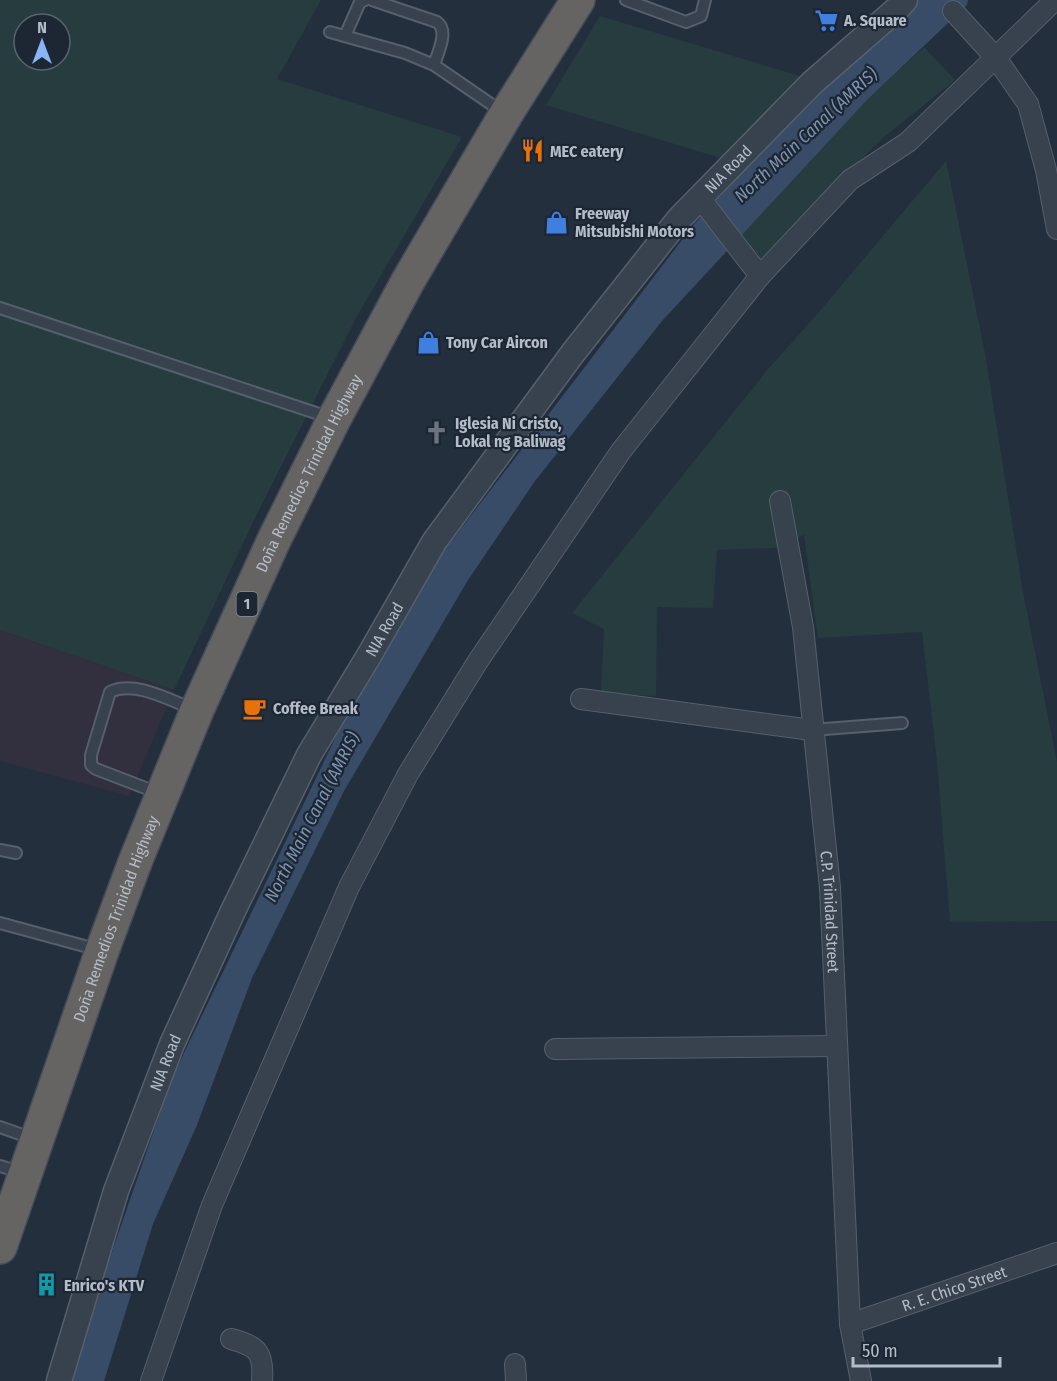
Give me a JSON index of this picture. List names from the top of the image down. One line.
{"streets":{"highway":["Doña Remedios Trinidad Highway","1"],"street":["NIA Road","C.P. Trinidad Street","R. E. Chico Street"]},"crossings":[["C.P. Trinidad Street","R. E. Chico Street"]],"water":["North Main Canal (AMRIS)"],"places":{"supermarket":["A. Square"],"restaurant":["MEC eatery"],"shop":["Freeway Mitsubishi Motors","Tony Car Aircon"],"church":["Iglesia Ni Cristo, Lokal ng Baliwag"],"cafe":["Coffee Break"],"building":["Enrico's KTV"]},"scale_bar":"50 m","north":"top"}
